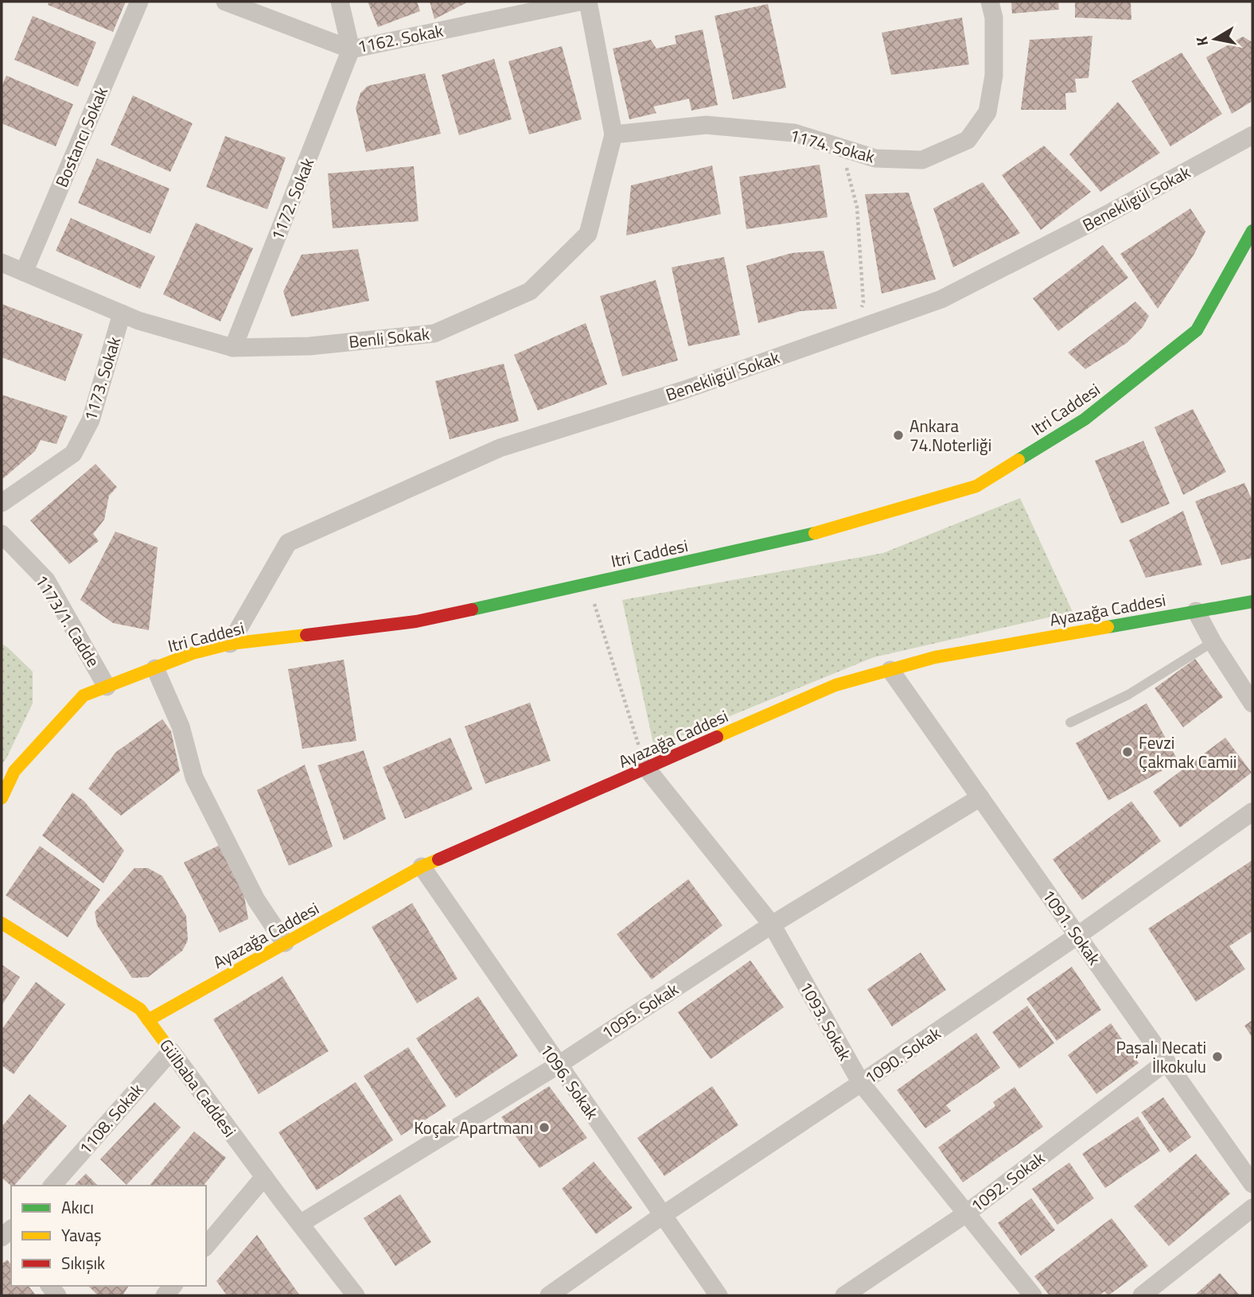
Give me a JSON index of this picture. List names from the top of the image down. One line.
{"streets":{"street":["1162. Sokak","Bostancı Sokak","1174. Sokak","Benekligül Sokak","1172. Sokak","Benli Sokak","1173. Sokak","Itri Caddesi","Ayazağa Caddesi","1173/1. Cadde","1091. Sokak","1095. Sokak","1093. Sokak","1090. Sokak","1096. Sokak","Gülbaba Caddesi","1108. Sokak","1092. Sokak"]},"crossings":[["1162. Sokak","1172. Sokak"],["Bostancı Sokak","Benli Sokak"],["1174. Sokak","Benli Sokak"],["Benekligül Sokak","Itri Caddesi"],["1172. Sokak","Benli Sokak"],["Benli Sokak","1173. Sokak"],["Itri Caddesi","1173/1. Cadde"],["Ayazağa Caddesi","1091. Sokak"],["Ayazağa Caddesi","1093. Sokak"],["Ayazağa Caddesi","1096. Sokak"],["Ayazağa Caddesi","Gülbaba Caddesi"],["1091. Sokak","1095. Sokak"],["1091. Sokak","1090. Sokak"],["1091. Sokak","1092. Sokak"],["1095. Sokak","1093. Sokak"],["1095. Sokak","1096. Sokak"],["1095. Sokak","Gülbaba Caddesi"],["1093. Sokak","1090. Sokak"],["1093. Sokak","1092. Sokak"],["1090. Sokak","1096. Sokak"],["Gülbaba Caddesi","1108. Sokak"]],"places":["Ankara 74.Noterliği","Fevzi Çakmak Camii","Paşalı Necati İlkokulu","Koçak Apartmanı"],"legend":["Akıcı","Yavaş","Sıkışık"],"north":"left"}
